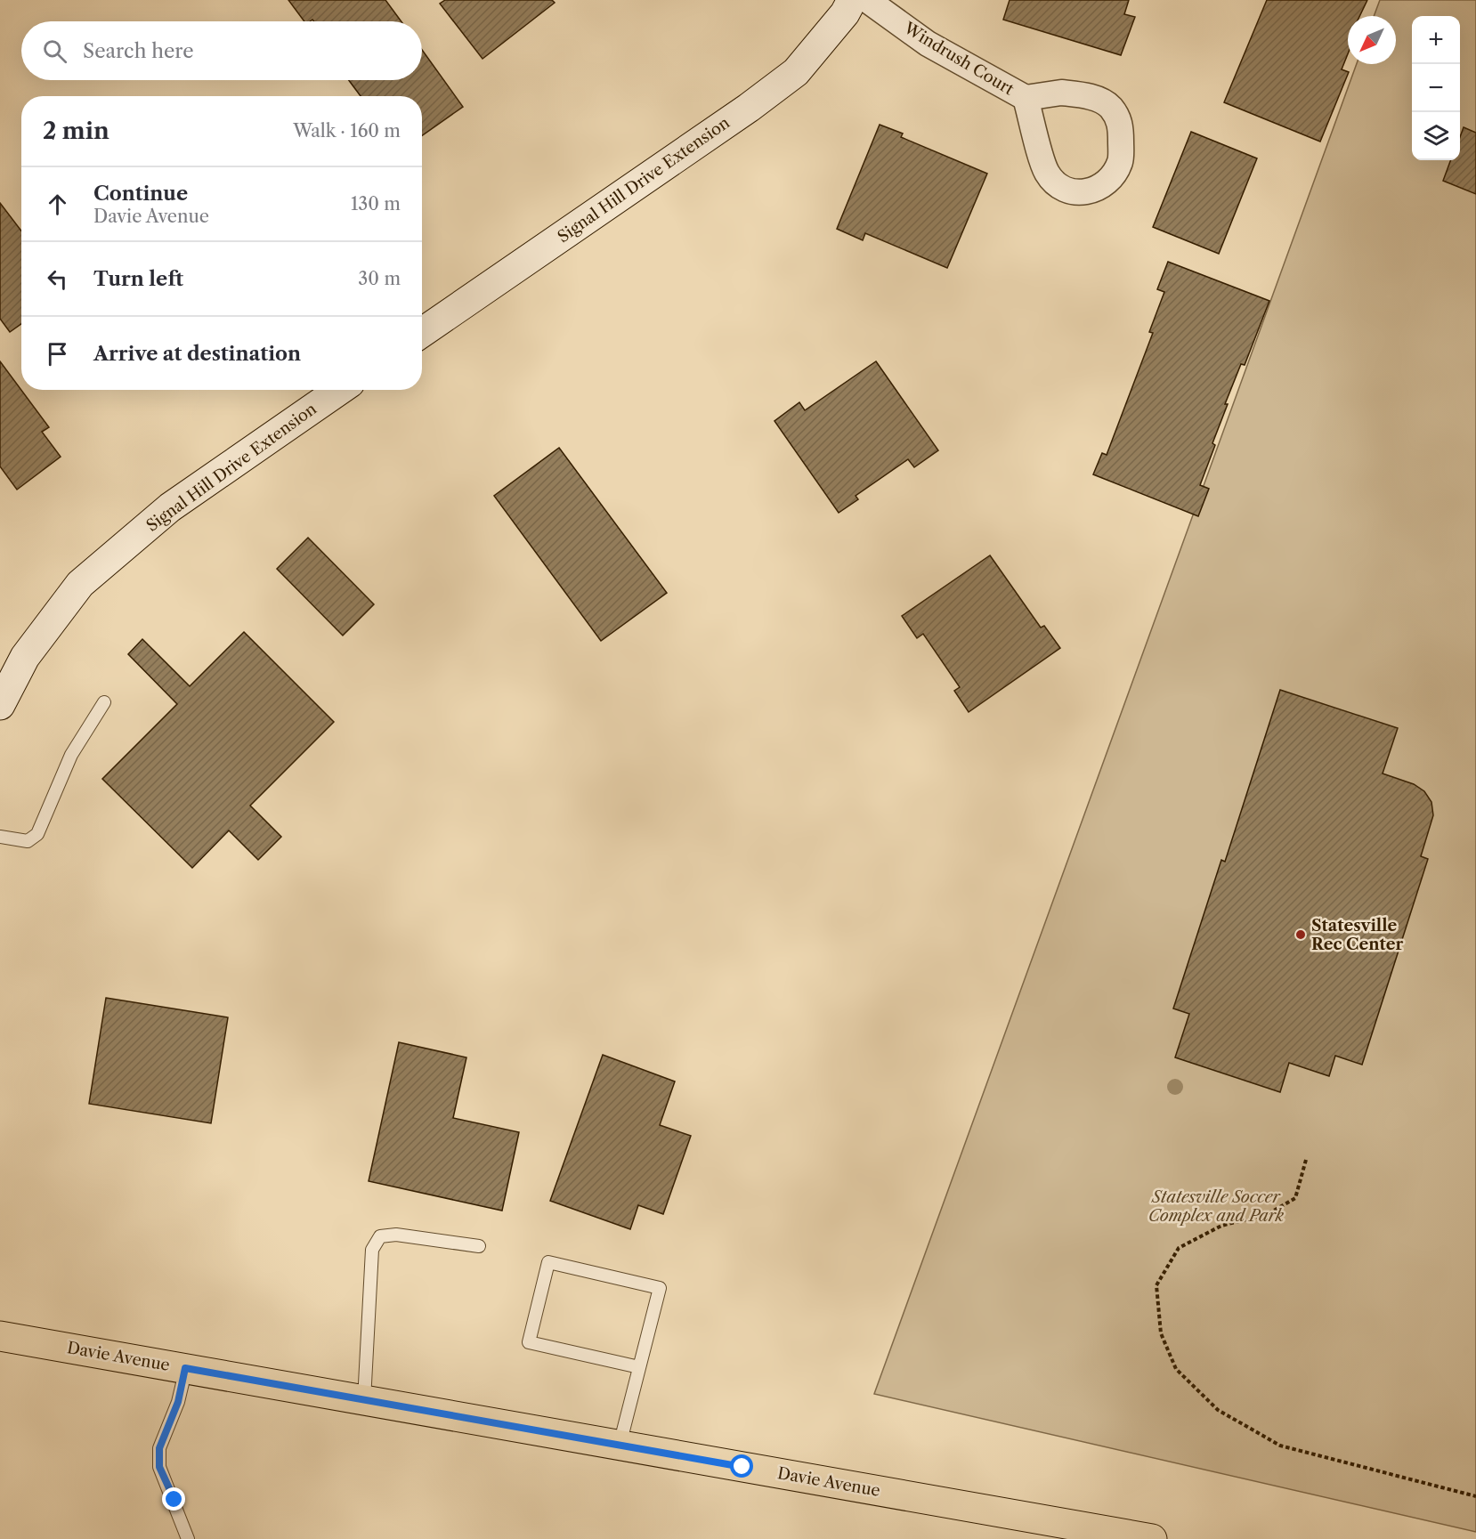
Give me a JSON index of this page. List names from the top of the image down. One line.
{"streets":{"main road":["Davie Avenue"],"street":["Windrush Court","Signal Hill Drive Extension"]},"parks":["Statesville Soccer Complex and Park"],"places":["Statesville Rec Center"],"north":"bottom left","page":{"map_buttons":["+","−"],"search":"Search here","heading":["2 min","Walk · 160 m"],"list":[["Continue","Davie Avenue","130 m"],["Turn left","30 m"],"Arrive at destination"]}}
